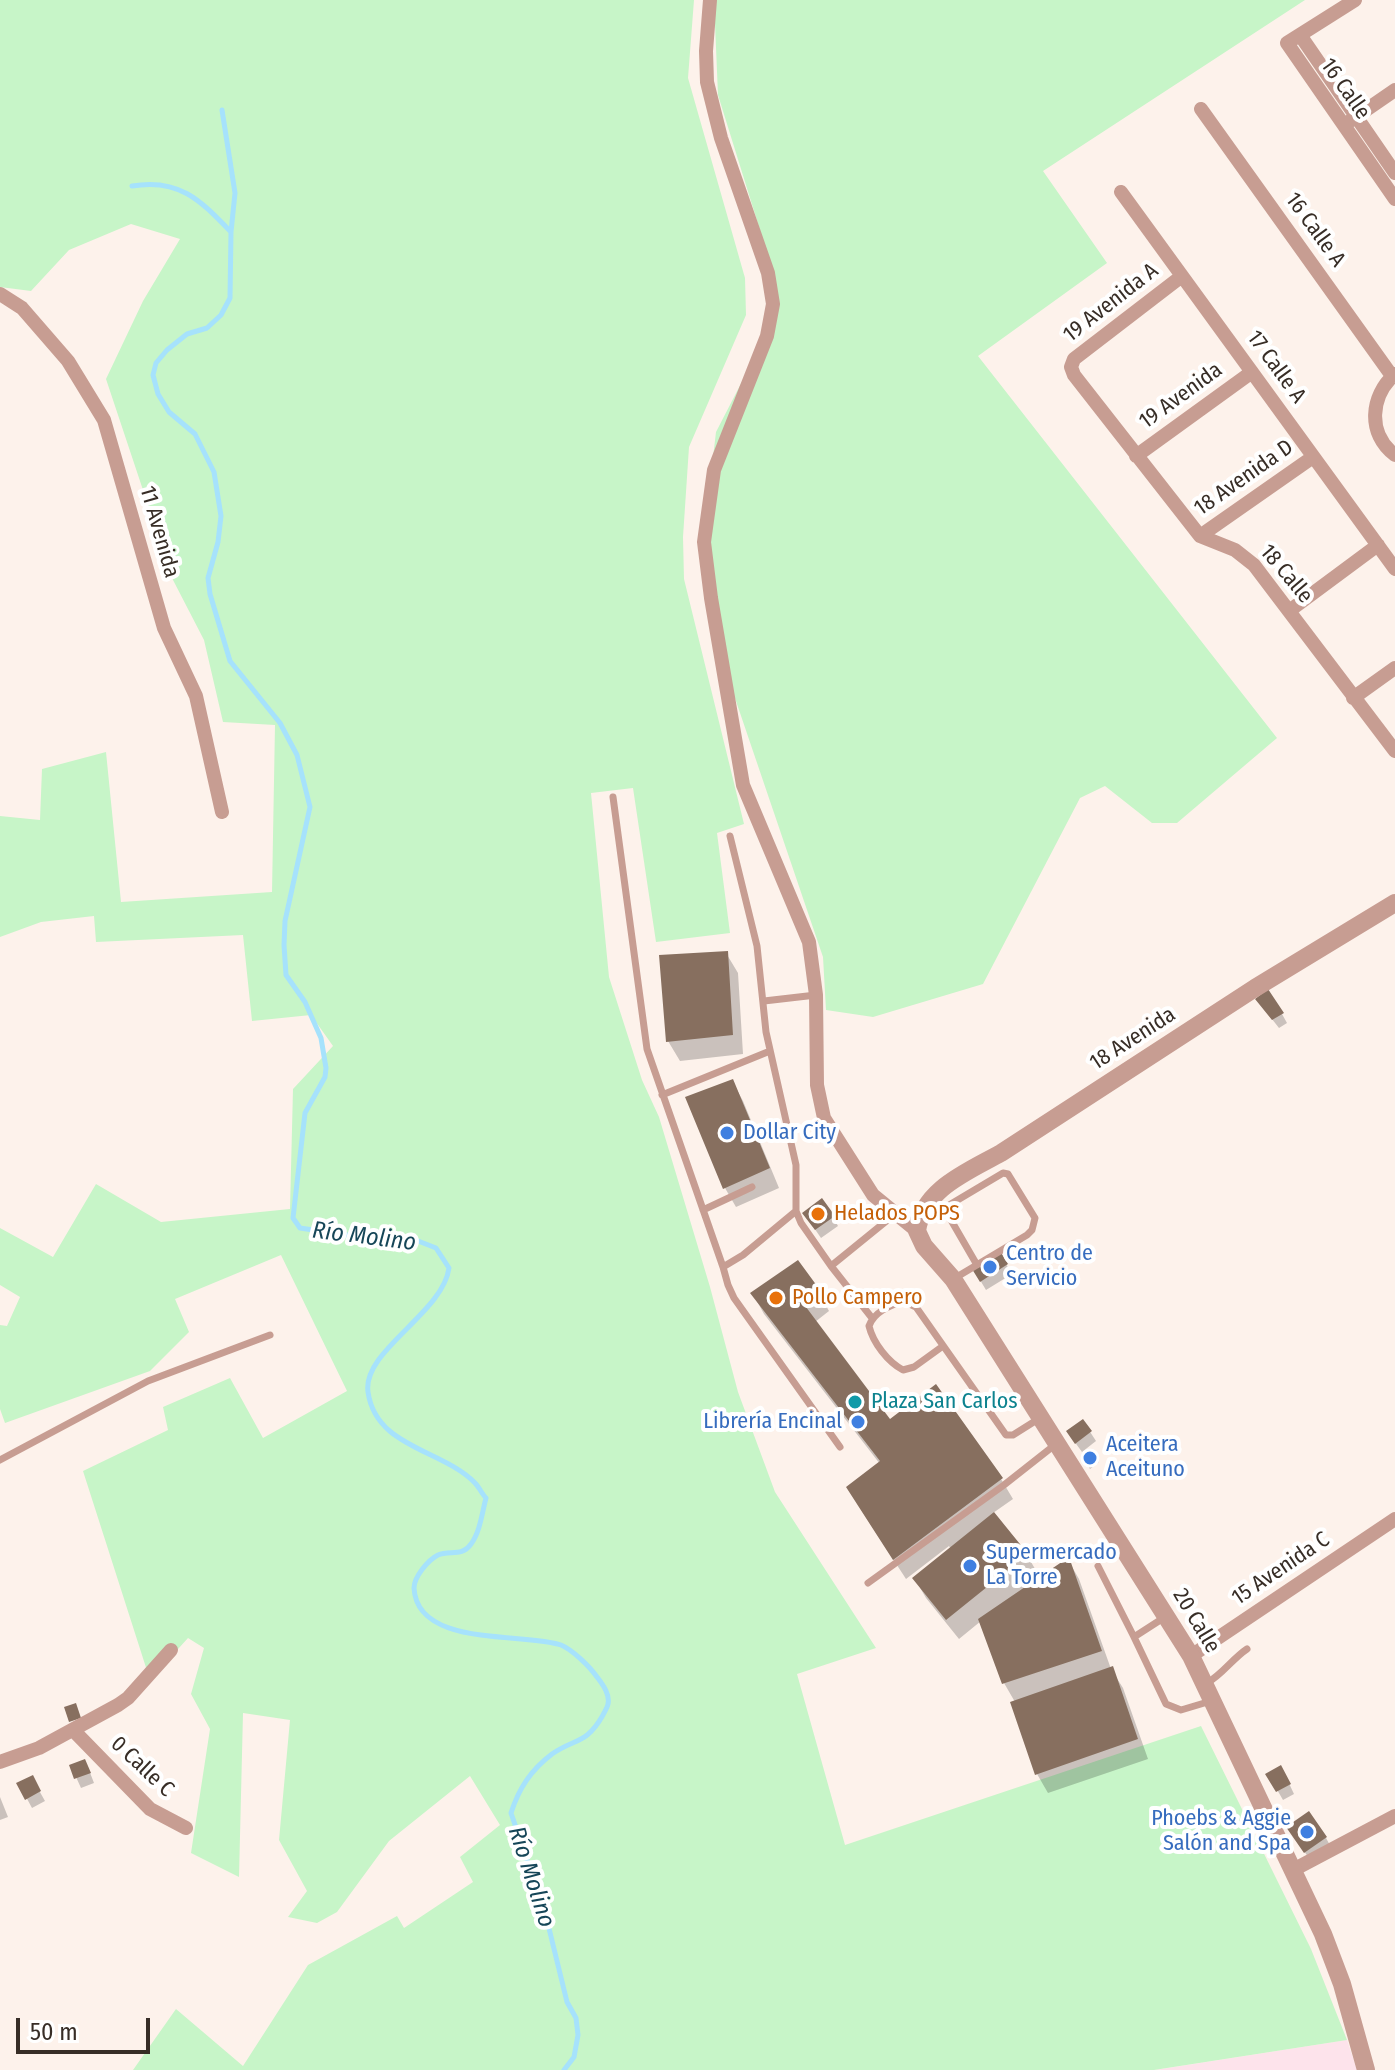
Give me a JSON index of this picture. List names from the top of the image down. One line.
{"streets":{"street":["16 Calle","16 Calle A","19 Avenida A","17 Calle A","19 Avenida","18 Avenida D","11 Avenida","18 Calle","18 Avenida","15 Avenida C","20 Calle","0 Calle C"]},"crossings":[["19 Avenida A","17 Calle A"],["19 Avenida A","18 Calle"],["17 Calle A","19 Avenida"],["17 Calle A","18 Avenida D"],["19 Avenida","18 Calle"],["18 Avenida D","18 Calle"],["18 Avenida","20 Calle"],["15 Avenida C","20 Calle"]],"water":["Río Molino"],"places":["Dollar City","Helados POPS","Centro de Servicio","Pollo Campero","Plaza San Carlos","Librería Encinal","Aceitera Aceituno","Supermercado La Torre","Phoebs & Aggie Salón and Spa"],"scale_bar":"50 m"}
